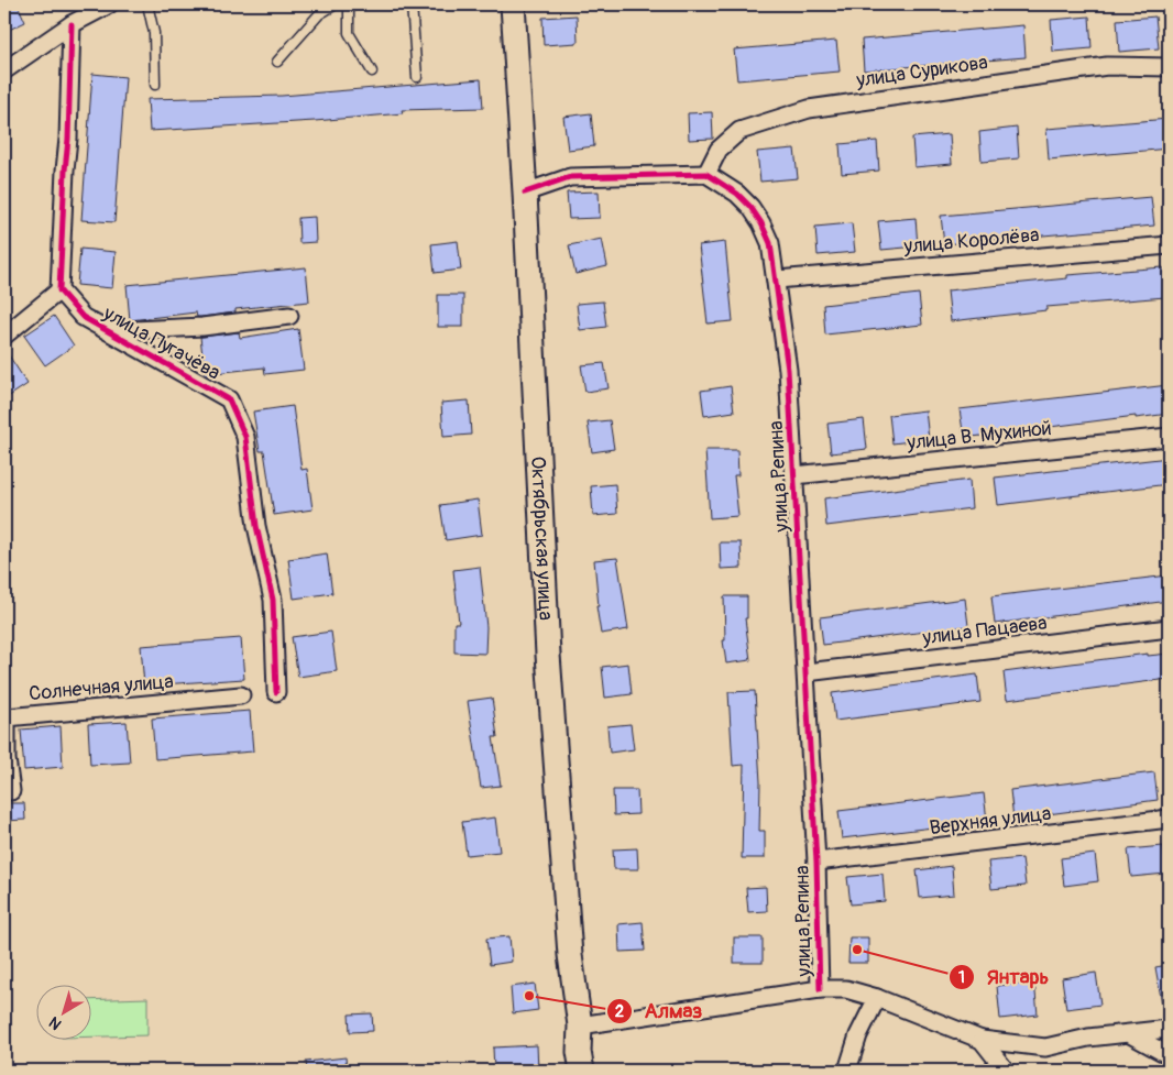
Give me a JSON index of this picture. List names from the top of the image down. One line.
{"streets":{"main road":["Октябрьская улица"],"street":["улица Сурикова","улица Королёва","улица Пугачёва","улица В. Мухиной","улица Репина","улица Пацаева","Солнечная улица","Верхняя улица"]},"crossings":[["улица Сурикова","улица Репина"],["улица Королёва","улица Репина"],["улица В. Мухиной","улица Репина"],["улица Репина","улица Пацаева"],["улица Репина","Верхняя улица"]],"places":["Янтарь","Алмаз"],"north":"bottom left"}
